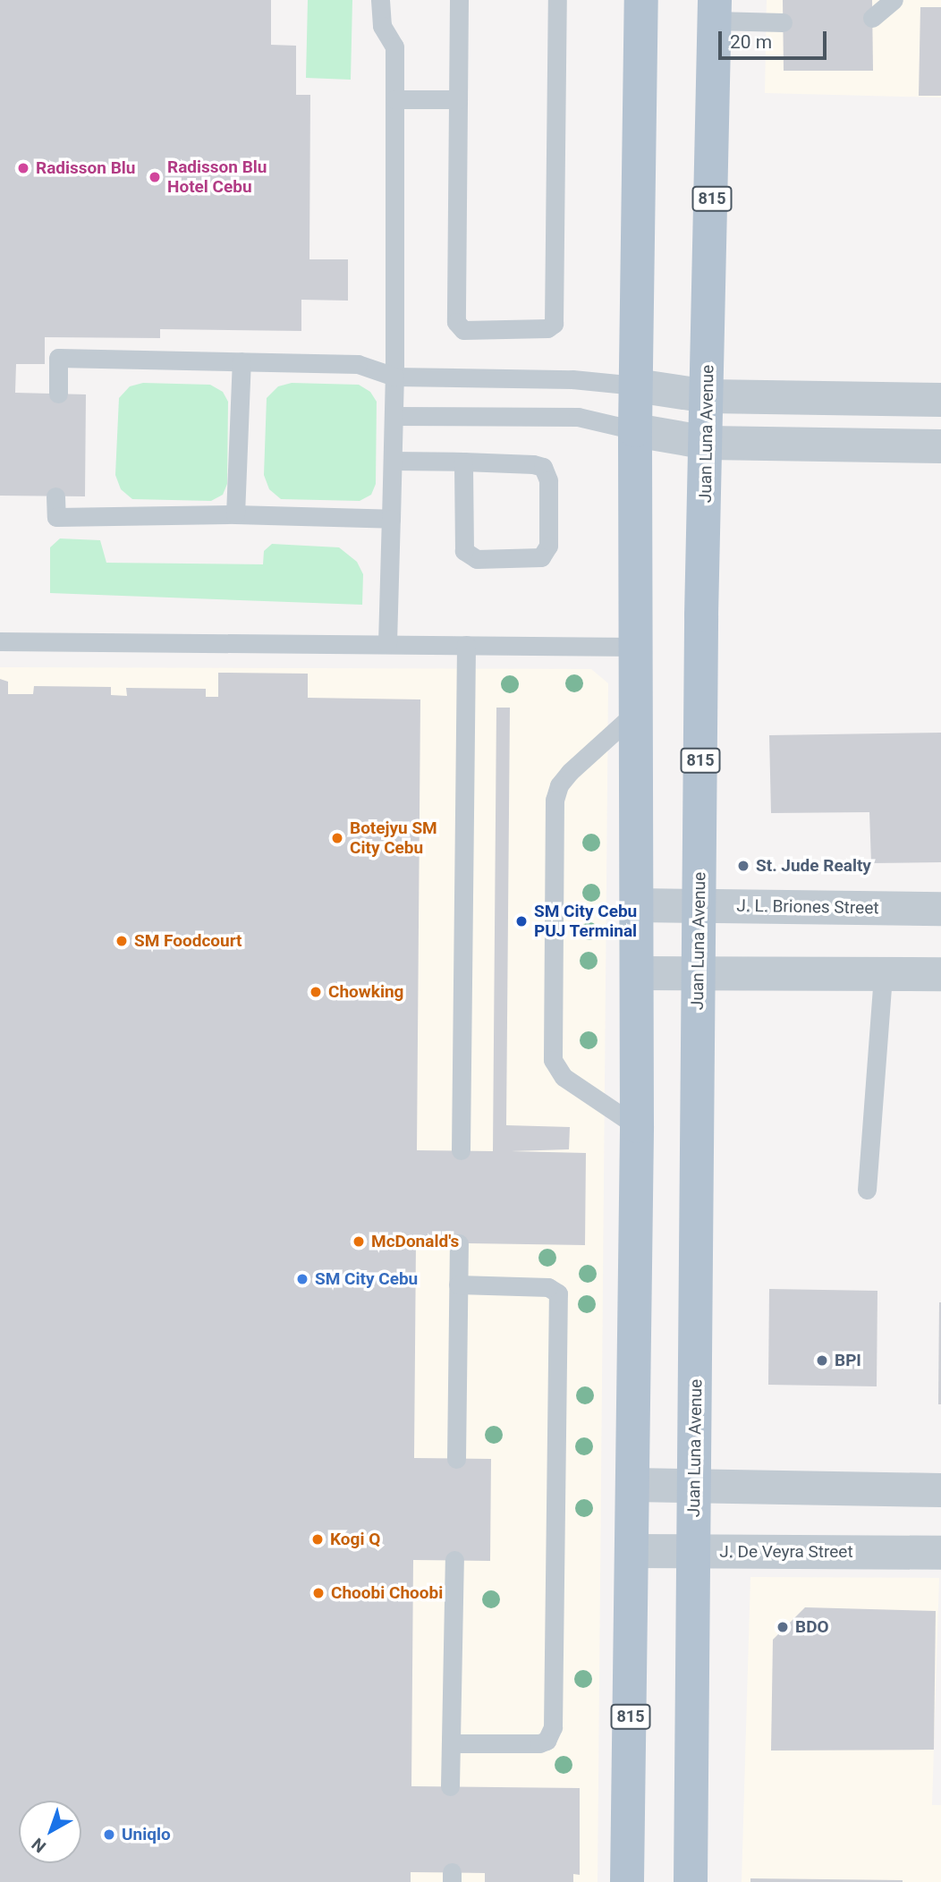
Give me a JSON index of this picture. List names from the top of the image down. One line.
{"streets":{"main road":["815","Juan Luna Avenue"],"street":["J. L. Briones Street","J. De Veyra Street"]},"crossings":[["815","J. L. Briones Street"],["815","J. De Veyra Street"],["Juan Luna Avenue","J. L. Briones Street"],["Juan Luna Avenue","J. De Veyra Street"]],"places":["Radisson Blu","Radisson Blu Hotel Cebu","Botejyu SM City Cebu","St. Jude Realty","SM City Cebu PUJ Terminal","SM Foodcourt","Chowking","McDonald's","SM City Cebu","BPI","Kogi Q","Choobi Choobi","BDO","Uniqlo"],"scale_bar":"20 m","north":"bottom left"}
